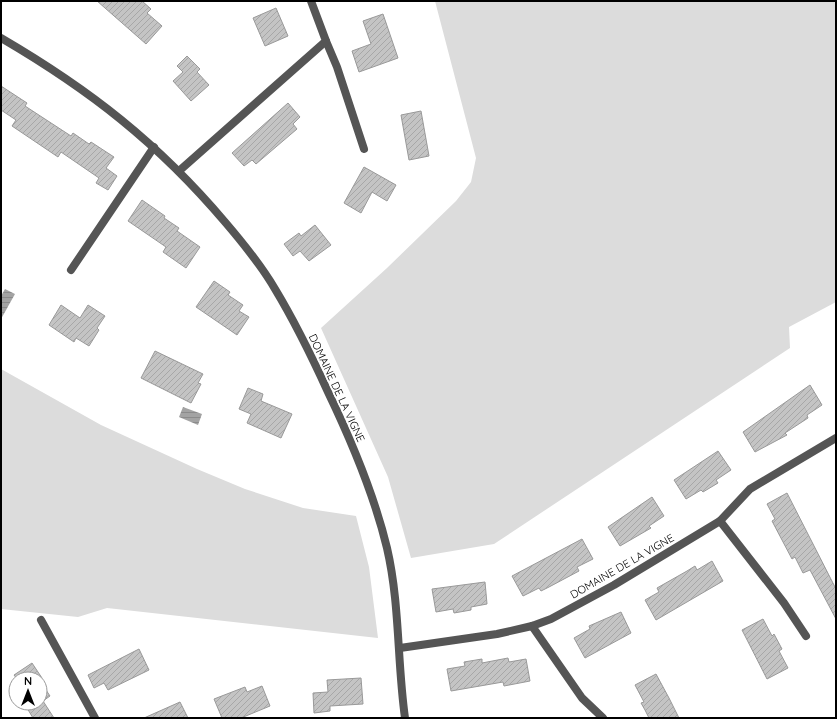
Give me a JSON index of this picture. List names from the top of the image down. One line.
{"streets":{"street":["DOMAINE DE LA VIGNE"]},"north":"top"}
